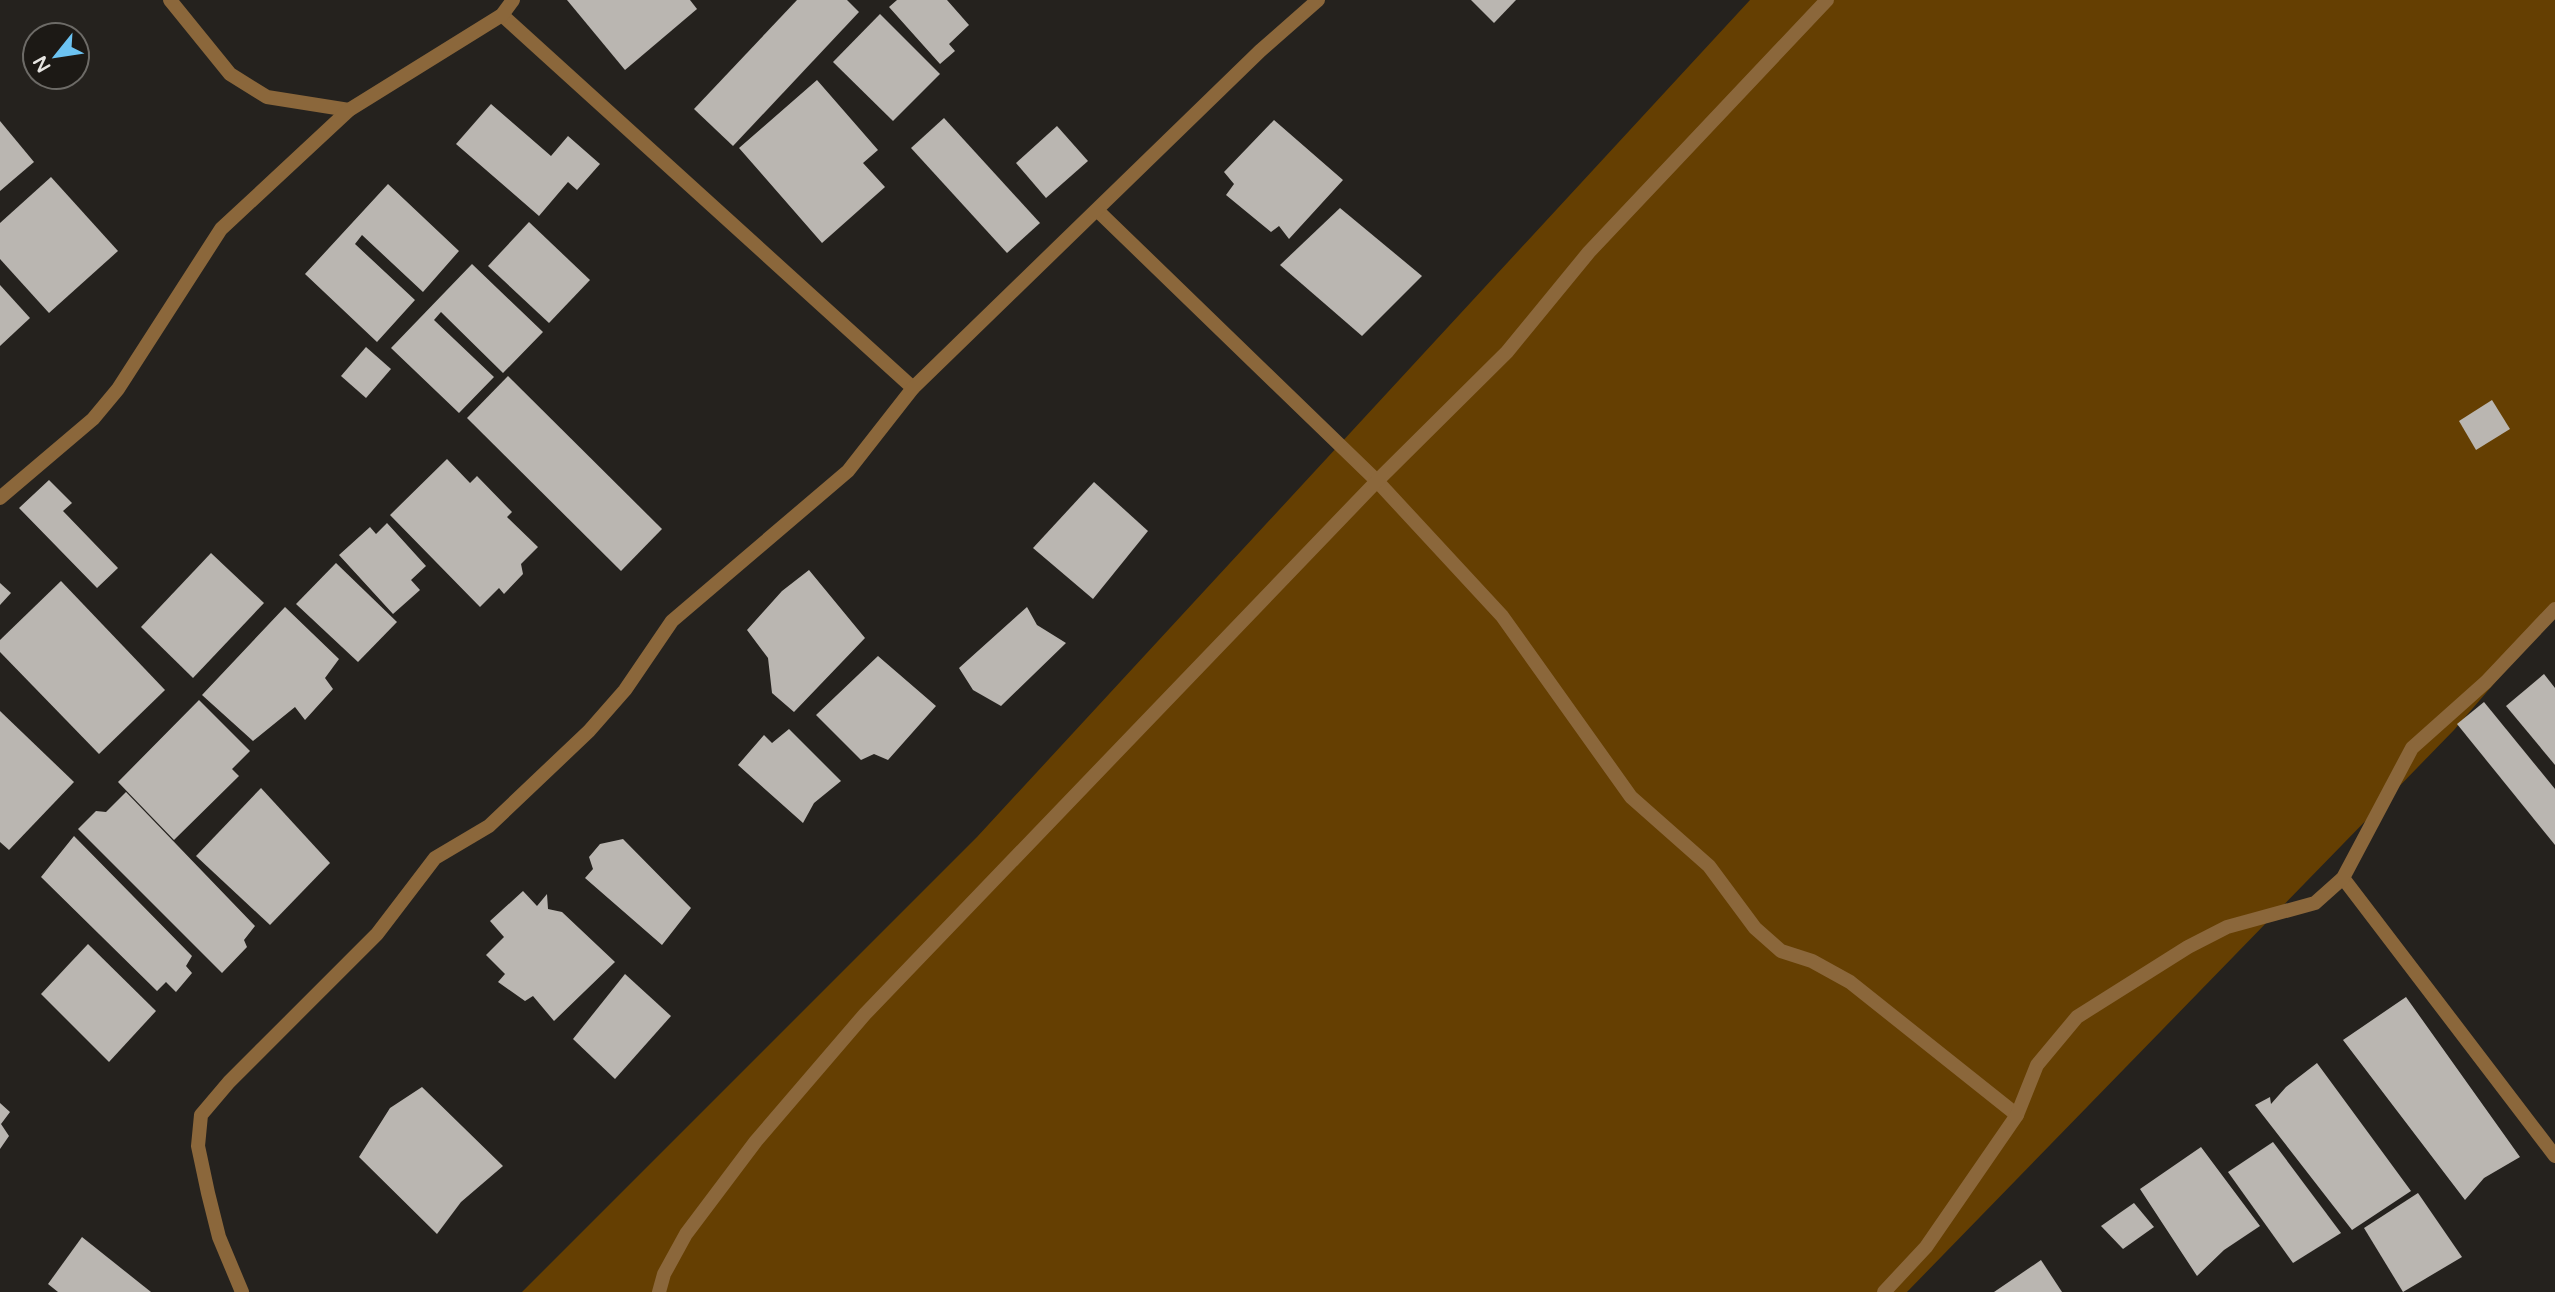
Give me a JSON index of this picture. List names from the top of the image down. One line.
{"north":"bottom left"}
